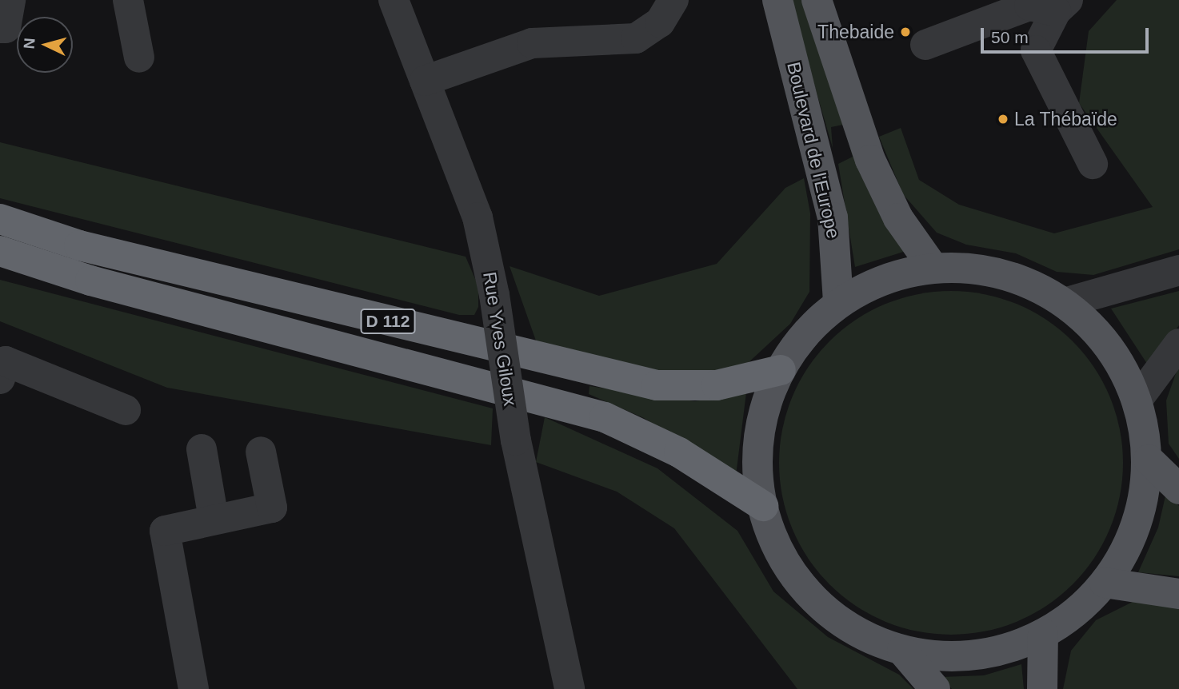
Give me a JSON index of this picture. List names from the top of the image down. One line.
{"streets":{"highway":["D 112"],"main road":["Boulevard de l'Europe"],"street":["Rue Yves Giloux"]},"places":["Thebaide","La Thébaïde"],"scale_bar":"50 m","north":"left"}
